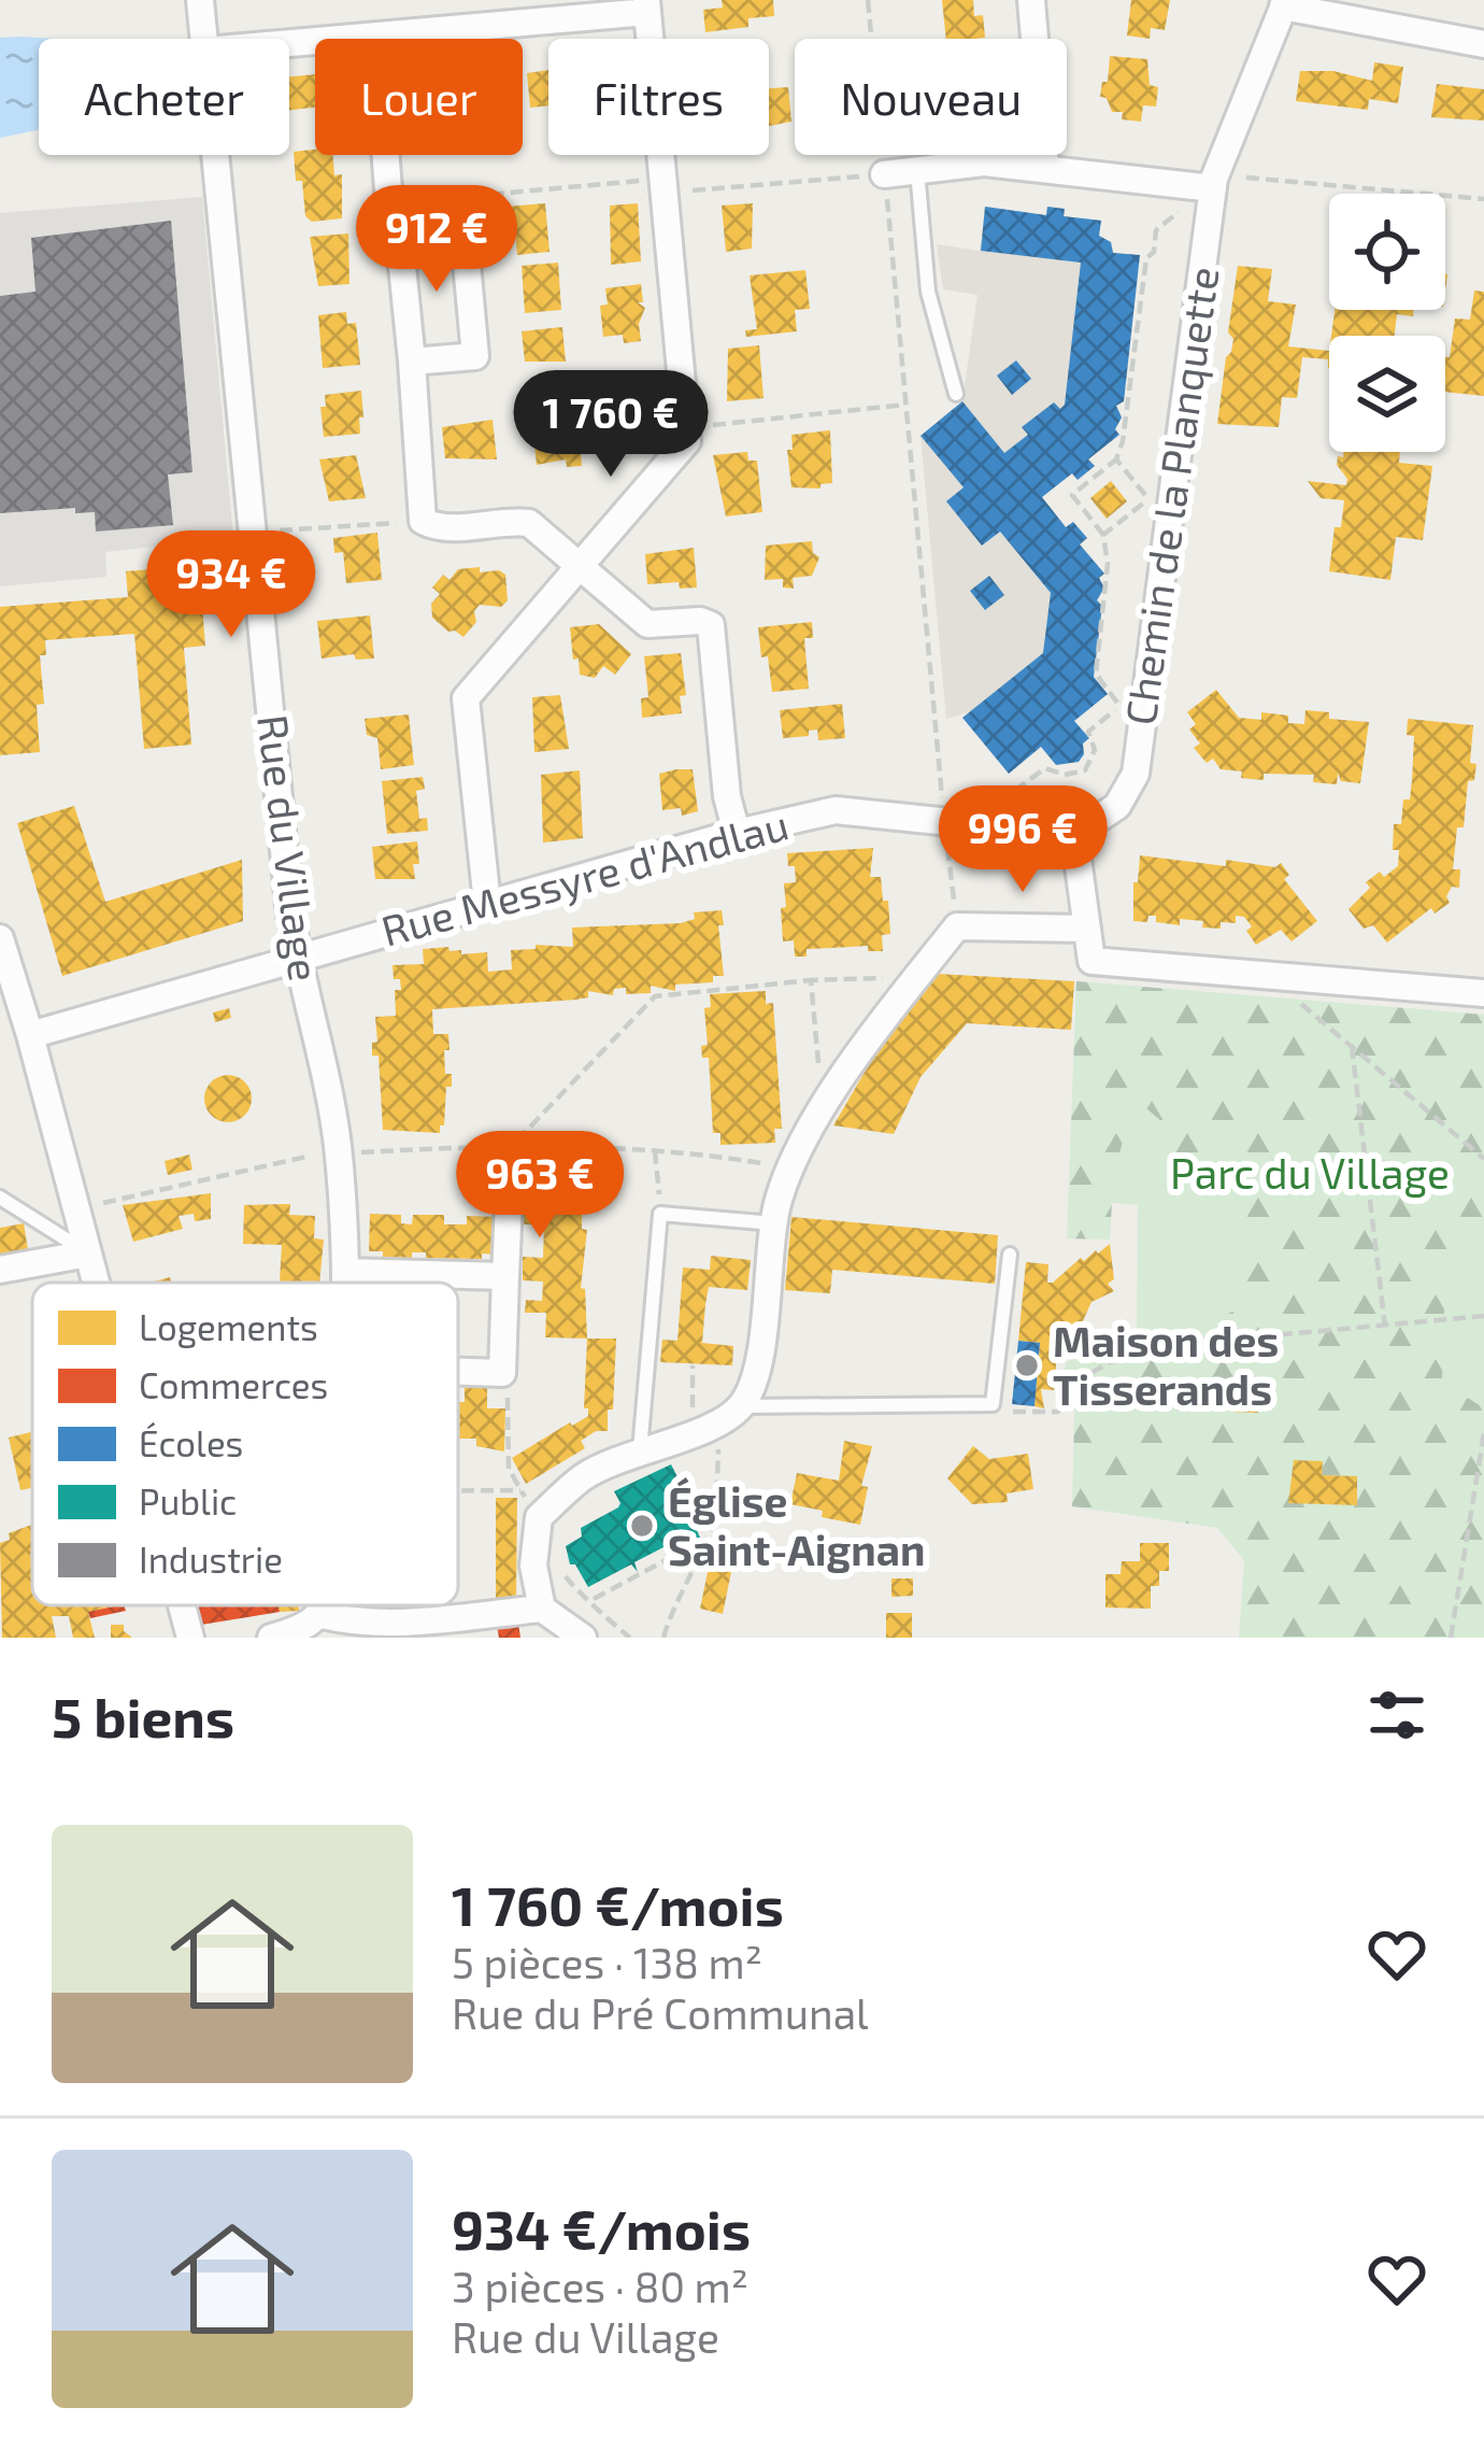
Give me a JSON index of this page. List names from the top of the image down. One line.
{"streets":{"street":["Chemin de la Planquette","Rue du Village","Rue Messyre d'Andlau"]},"crossings":[["Chemin de la Planquette","Rue Messyre d'Andlau"],["Rue du Village","Rue Messyre d'Andlau"]],"parks":["Parc du Village"],"places":["Maison des Tisserands","Église Saint-Aignan"],"legend":["Logements","Commerces","Écoles","Public","Industrie"],"page":{"chip":["Acheter","Louer","Filtres","Nouveau"],"price":["912 €","1 760 €","934 €","996 €","963 €"],"heading":"5 biens","list":[{"name":"1 760 €/mois","note":"5 pièces · 138 m² · Rue du Pré Communal"},{"name":"934 €/mois","note":"3 pièces · 80 m² · Rue du Village"}]}}
